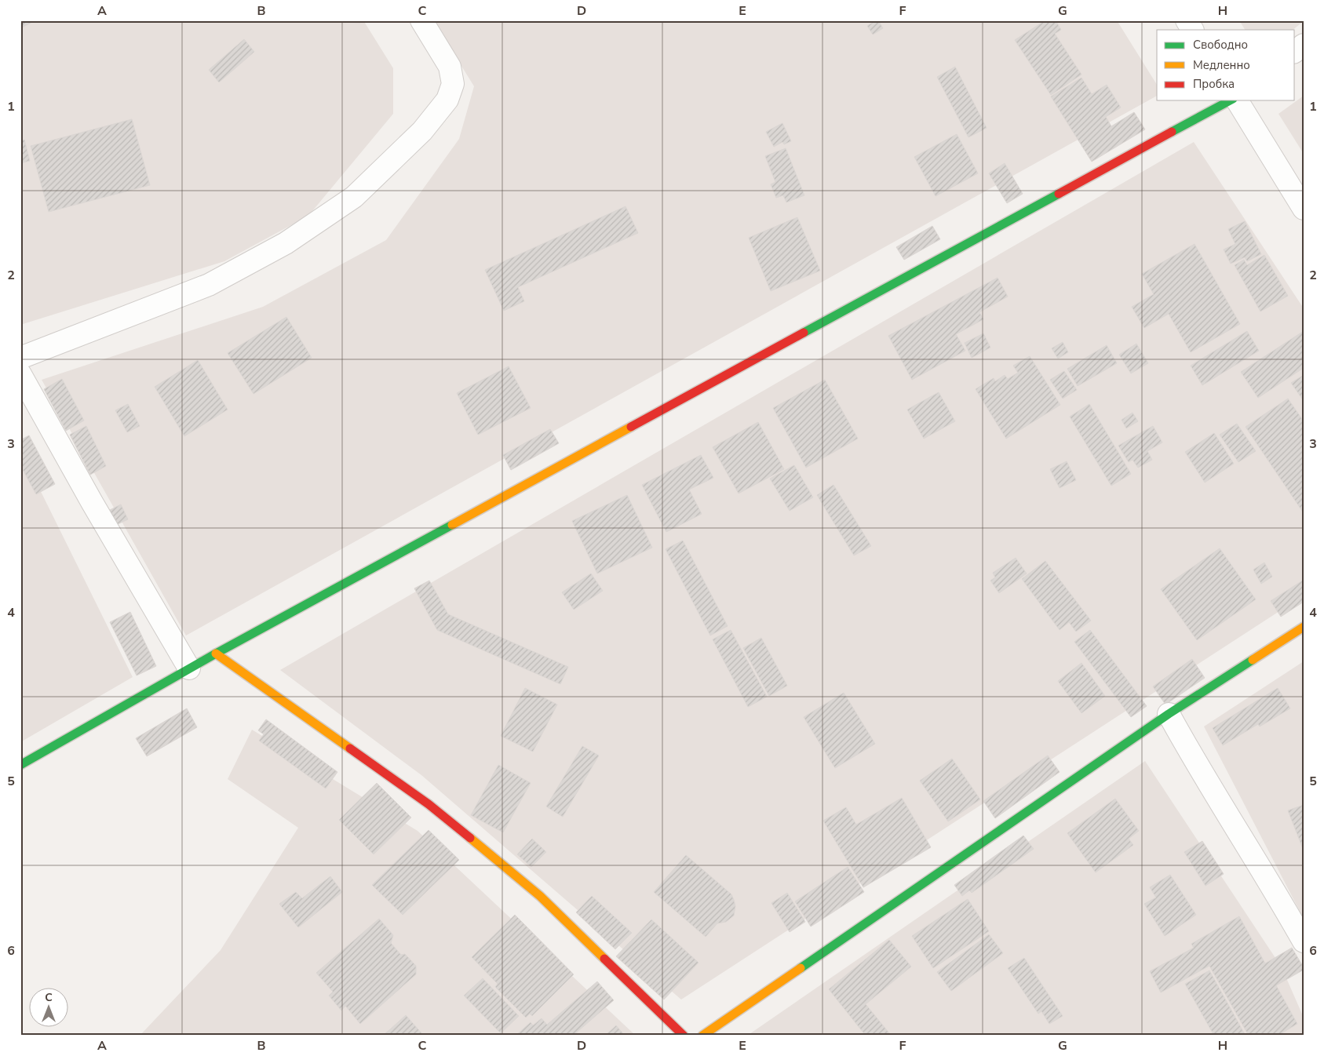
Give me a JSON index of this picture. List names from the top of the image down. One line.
{"legend":["Свободно","Медленно","Пробка"],"north":"top","grid":{"columns":["A","B","C","D","E","F","G","H"],"rows":["1","2","3","4","5","6"]}}
